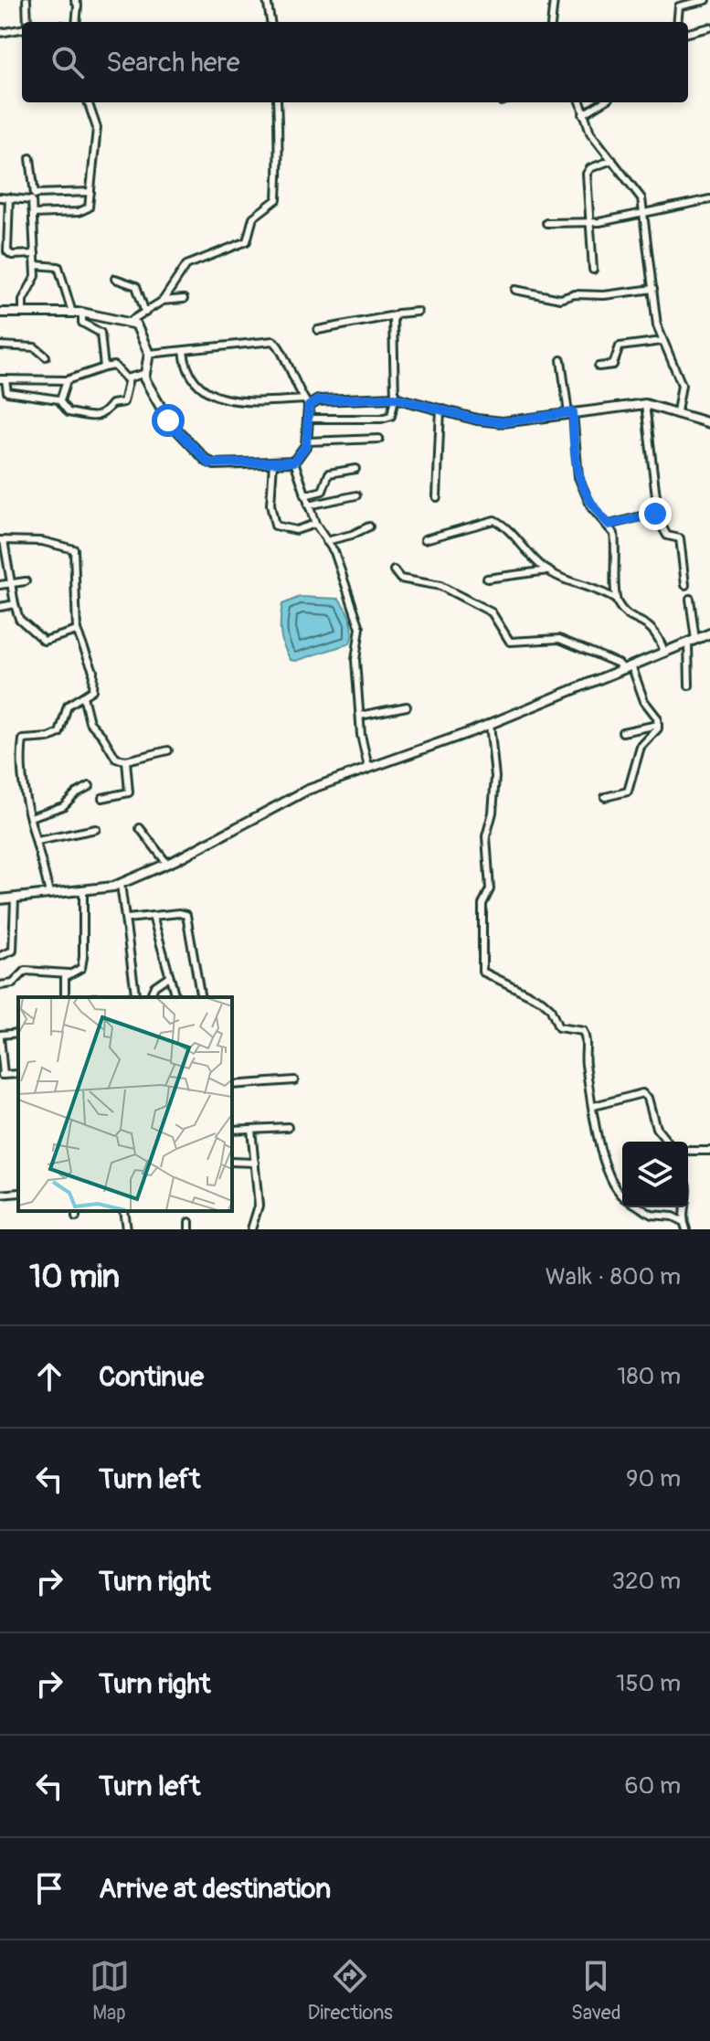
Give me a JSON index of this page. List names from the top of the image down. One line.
{"page":{"search":"Search here","heading":["10 min","Walk · 800 m"],"list":[["Continue","180 m"],["Turn left","90 m"],["Turn right","320 m"],["Turn right","150 m"],["Turn left","60 m"],"Arrive at destination"],"nav":["Map","Directions","Saved"]}}
